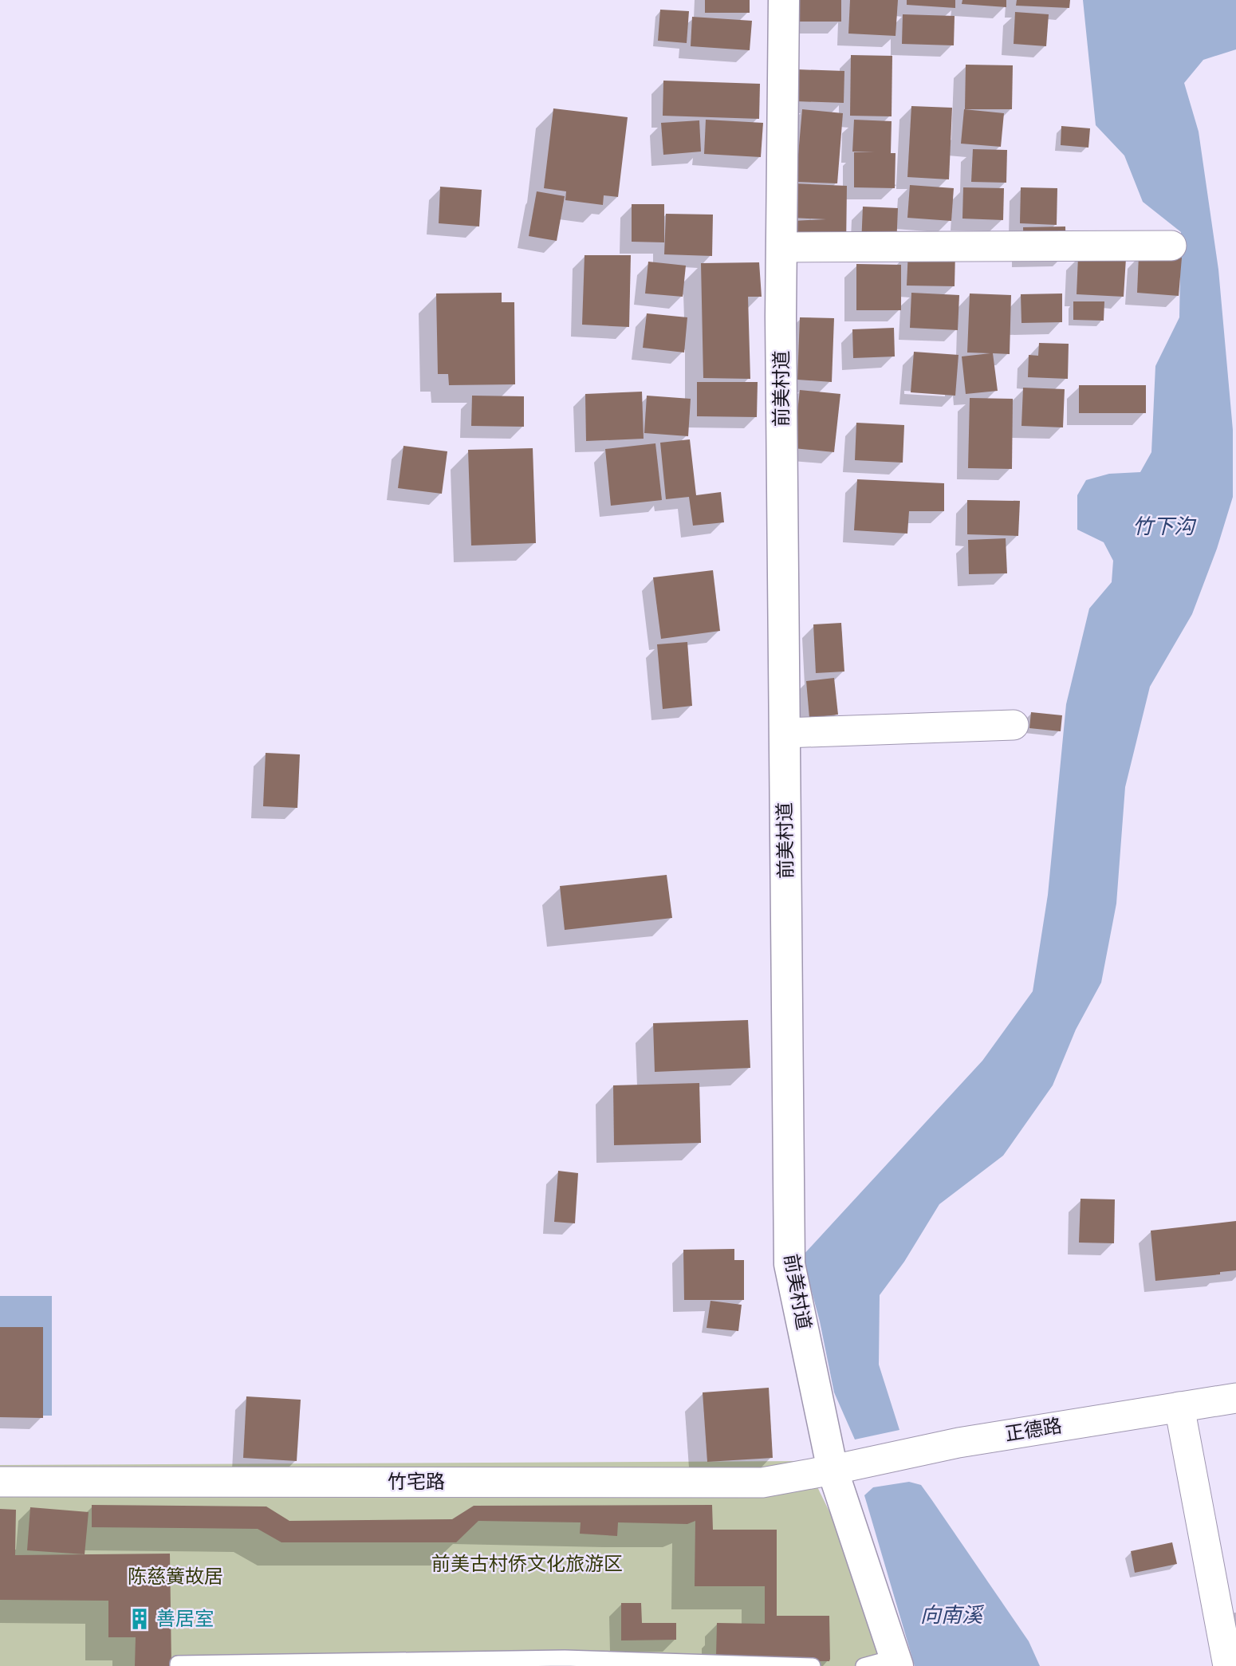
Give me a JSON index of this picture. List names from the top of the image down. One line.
{"streets":{"street":["前美村道","正德路","竹宅路"]},"crossings":[["前美村道","正德路"],["前美村道","竹宅路"],["正德路","竹宅路"]],"water":["竹下沟","向南溪"],"parks":["前美古村侨文化旅游区","陈慈簧故居"],"places":{"building":["善居室"]}}
